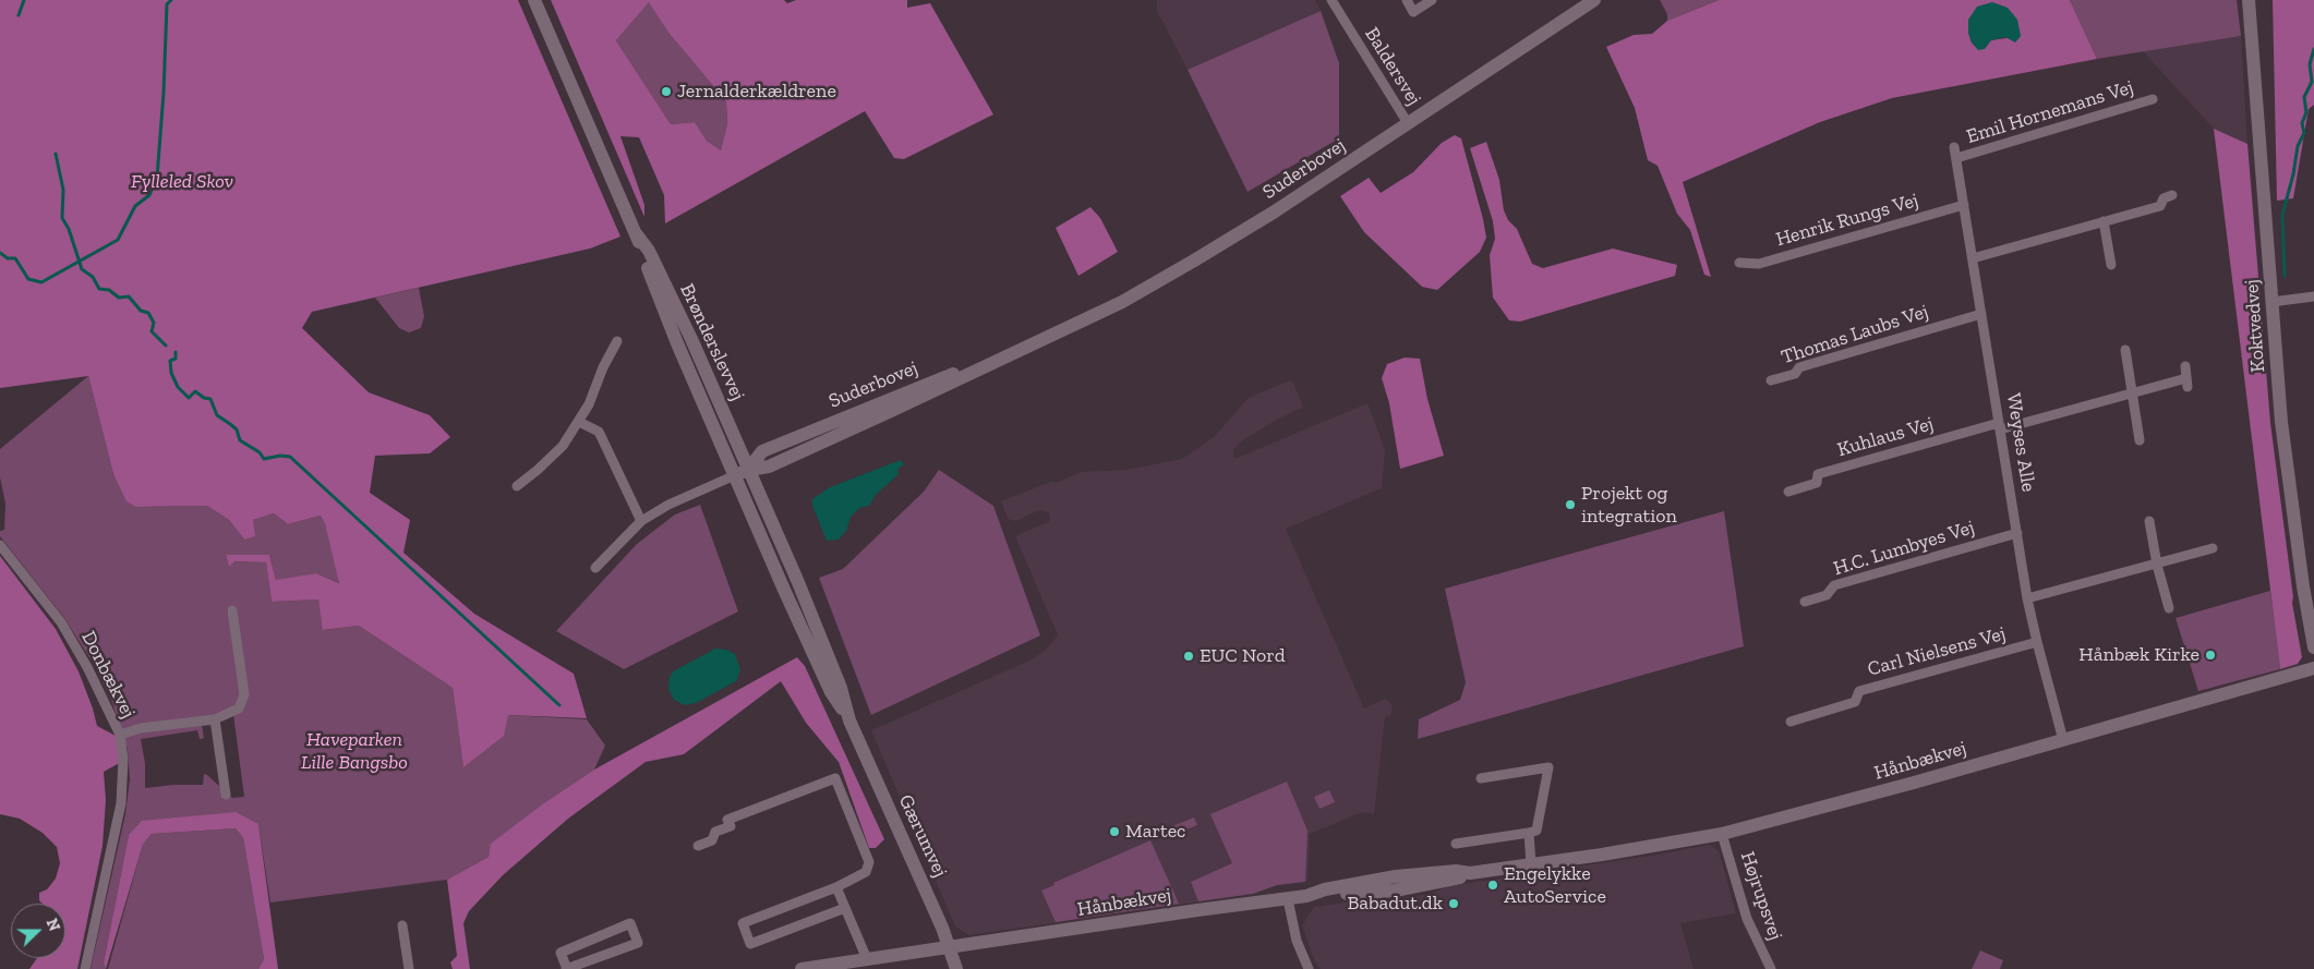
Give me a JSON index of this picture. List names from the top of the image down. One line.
{"streets":{"street":["Baldersvej","Emil Hornemans Vej","Suderbovej","Henrik Rungs Vej","Koktvedvej","Thomas Laubs Vej","Brønderslevvej","Kuhlaus Vej","Weyses Alle","H.C. Lumbyes Vej","Carl Nielsens Vej","Donbækvej","Hånbækvej","Gærumvej","Højrupsvej"]},"crossings":[["Baldersvej","Suderbovej"],["Emil Hornemans Vej","Weyses Alle"],["Suderbovej","Brønderslevvej"],["Suderbovej","Gærumvej"],["Henrik Rungs Vej","Weyses Alle"],["Thomas Laubs Vej","Weyses Alle"],["Brønderslevvej","Gærumvej"],["Kuhlaus Vej","Weyses Alle"],["Weyses Alle","H.C. Lumbyes Vej"],["Weyses Alle","Carl Nielsens Vej"],["Weyses Alle","Hånbækvej"],["Hånbækvej","Gærumvej"],["Hånbækvej","Højrupsvej"]],"parks":["Fylleled Skov","Haveparken Lille Bangsbo"],"places":["Jernalderkældrene","Projekt og integration","Hånbæk Kirke","EUC Nord","Martec","Engelykke AutoService","Babadut.dk"],"north":"right"}
